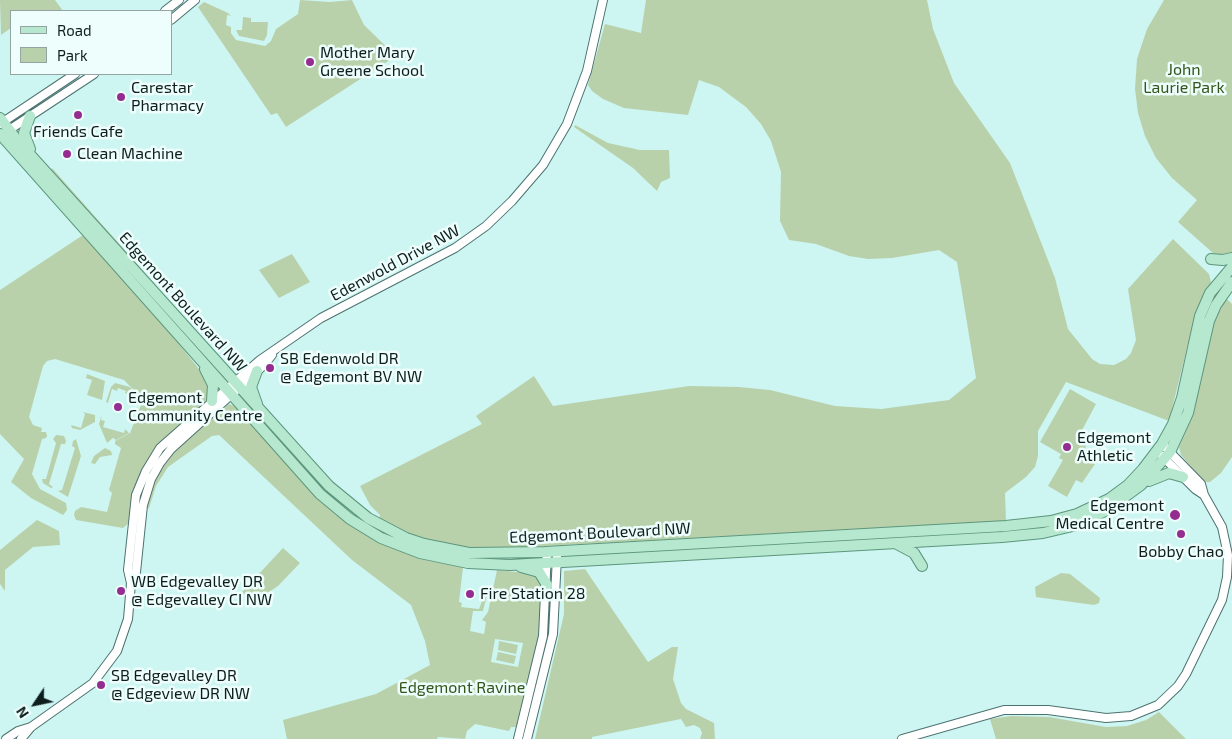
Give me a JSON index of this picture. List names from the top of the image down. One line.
{"streets":{"main road":["Edgemont Boulevard NW"],"street":["Edenwold Drive NW"]},"crossings":[["Edenwold Drive NW","Edgemont Boulevard NW"]],"parks":["John Laurie Park","Edgemont Ravine"],"places":["Mother Mary Greene School","Carestar Pharmacy","Friends Cafe","Clean Machine","SB Edenwold DR @ Edgemont BV NW","Edgemont Community Centre","Edgemont Athletic","Edgemont Medical Centre","Bobby Chao","WB Edgevalley DR @ Edgevalley CI NW","Fire Station 28","SB Edgevalley DR @ Edgeview DR NW"],"legend":["Road","Park"],"north":"bottom left"}
